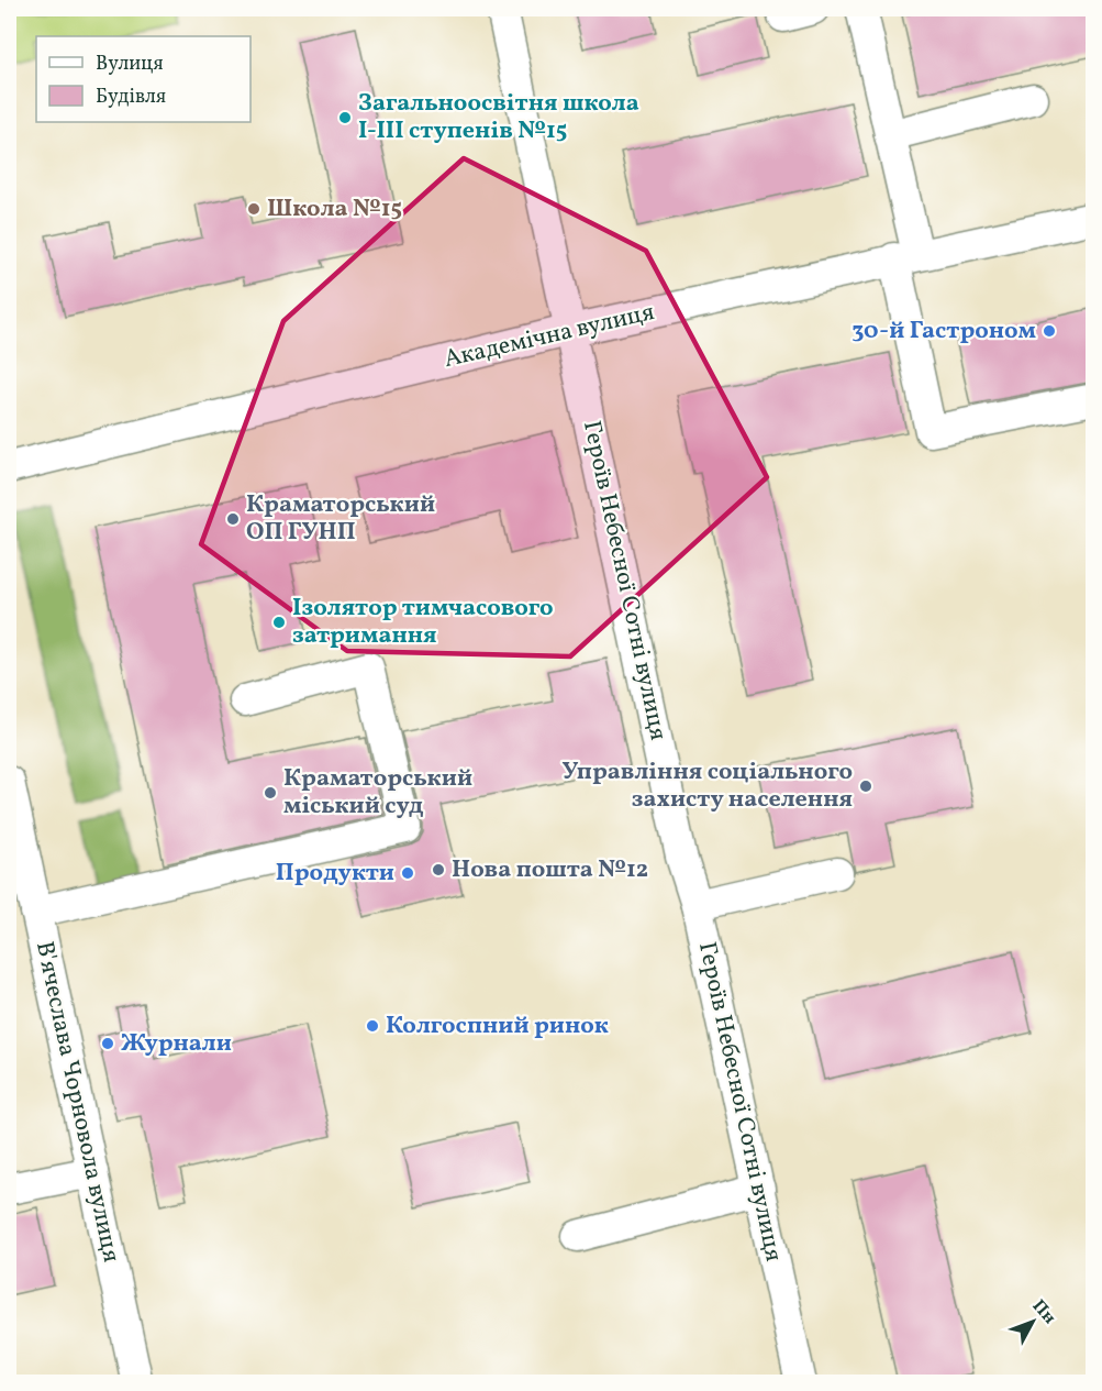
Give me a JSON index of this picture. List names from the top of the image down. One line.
{"streets":{"street":["Академічна вулиця","Героїв Небесної Сотні вулиця","В'ячеслава Чорновола вулиця"]},"crossings":[["Академічна вулиця","Героїв Небесної Сотні вулиця"]],"places":["Загальноосвітня школа І-ІІІ ступенів №15","Школа №15","30-й Гастроном","Краматорський ОП ГУНП","Ізолятор тимчасового затримання","Управління соціального захисту населення","Краматорський міський суд","Нова пошта №12","Продукти","Колгоспний ринок","Журнали"],"legend":["Вулиця","Будівля"],"north":"top right"}
